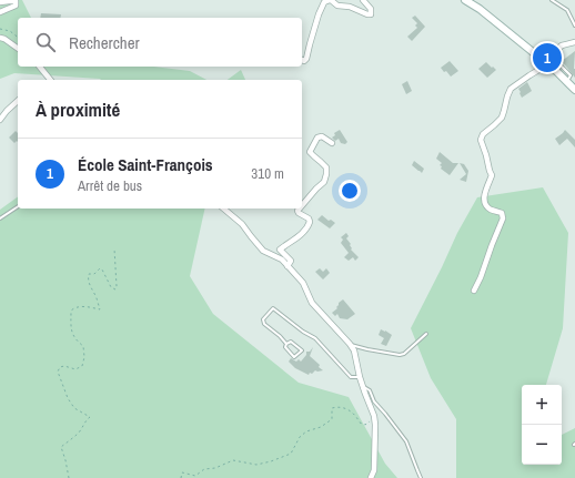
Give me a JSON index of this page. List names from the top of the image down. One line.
{"page":{"search":"Rechercher","pins":"1","heading":"À proximité","list":[{"mark":"1","name":"École Saint-François","note":"Arrêt de bus","value":"310 m"}],"map_buttons":["+","−"]}}
